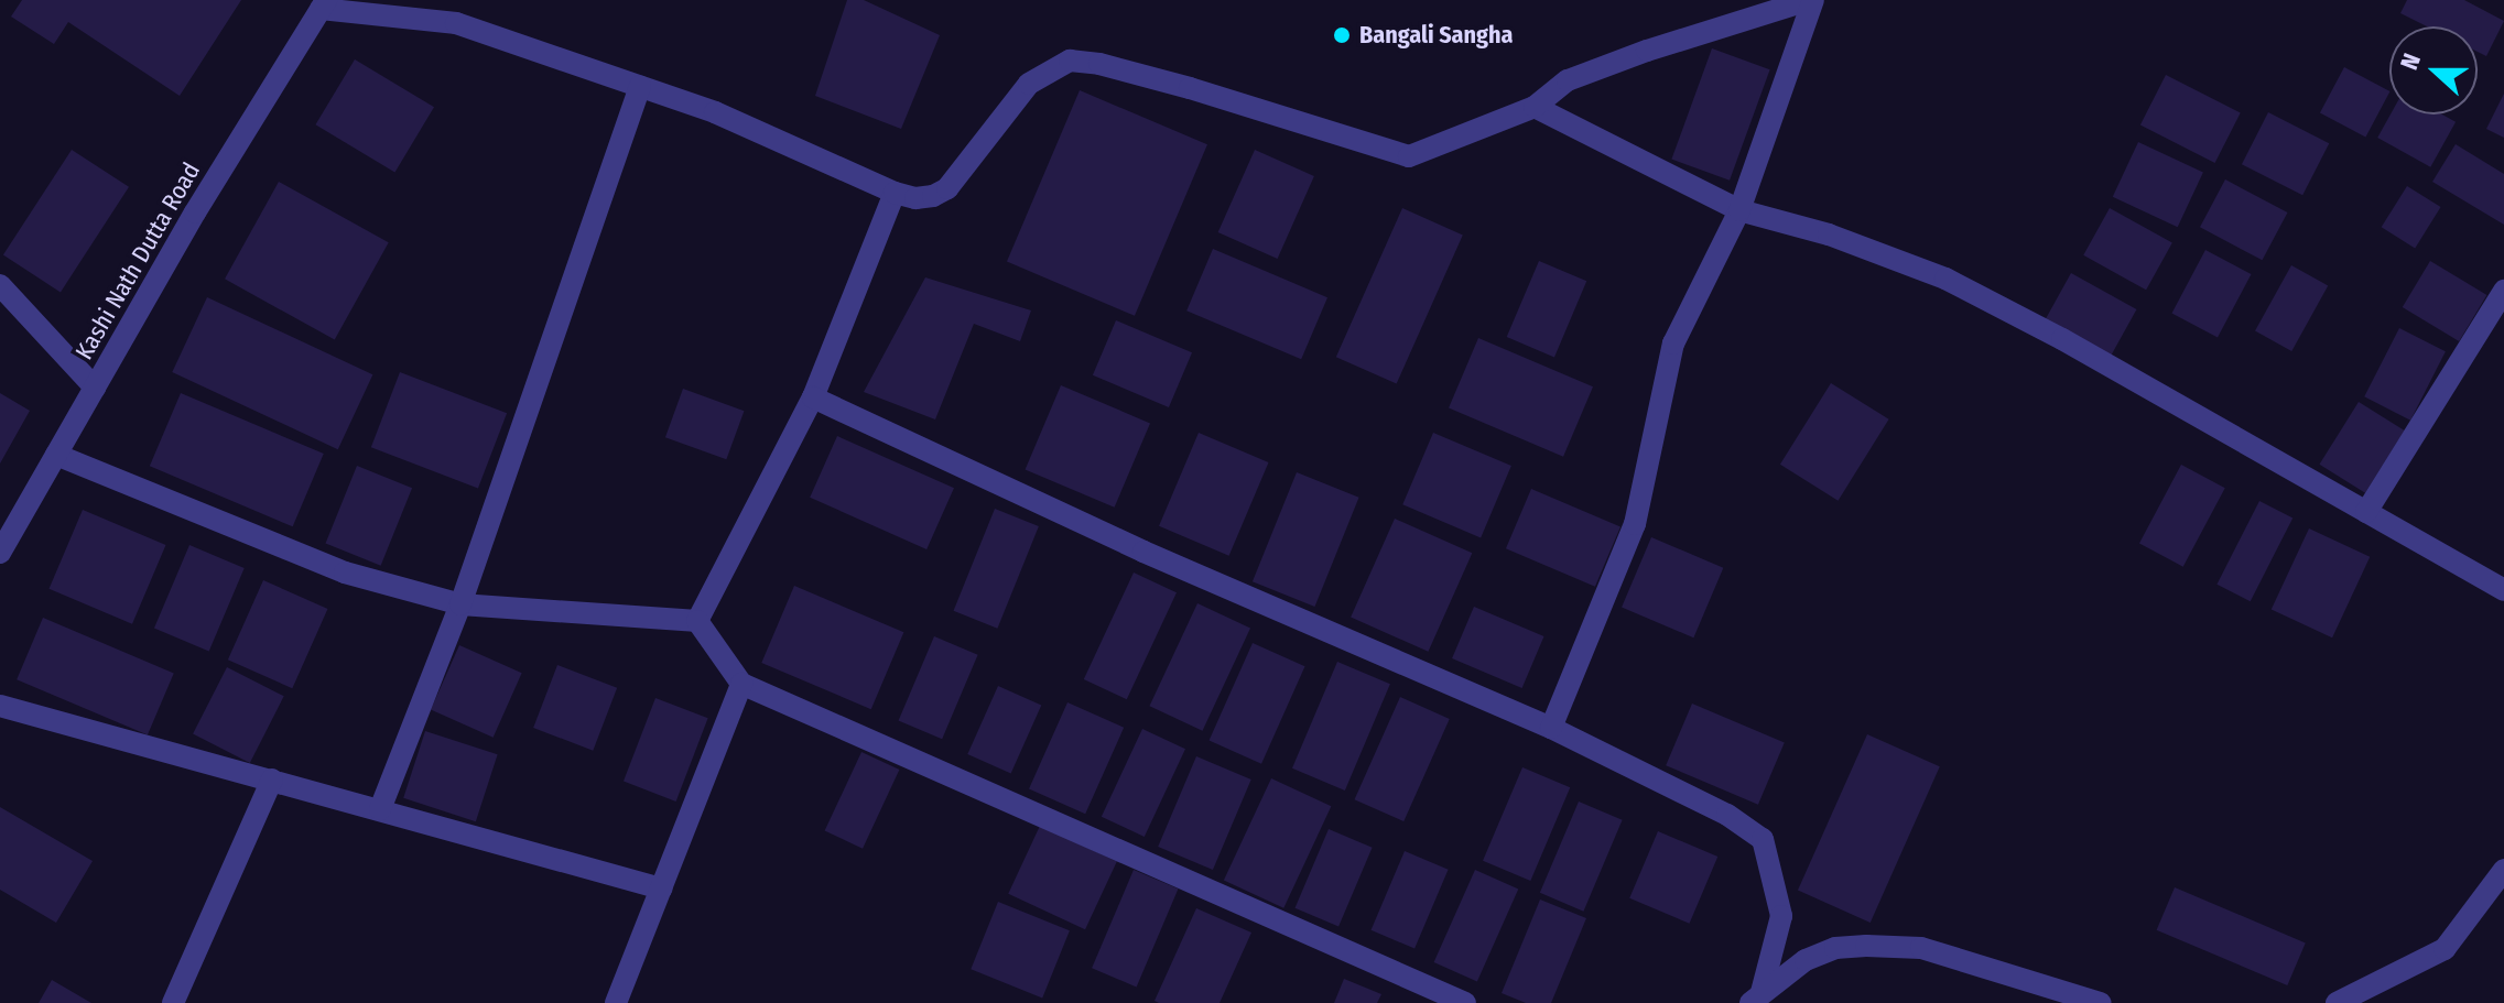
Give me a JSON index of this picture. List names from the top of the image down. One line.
{"streets":{"street":["Kashi Nath Dutta Road"]},"places":["Bangali Sangha"],"north":"left"}
